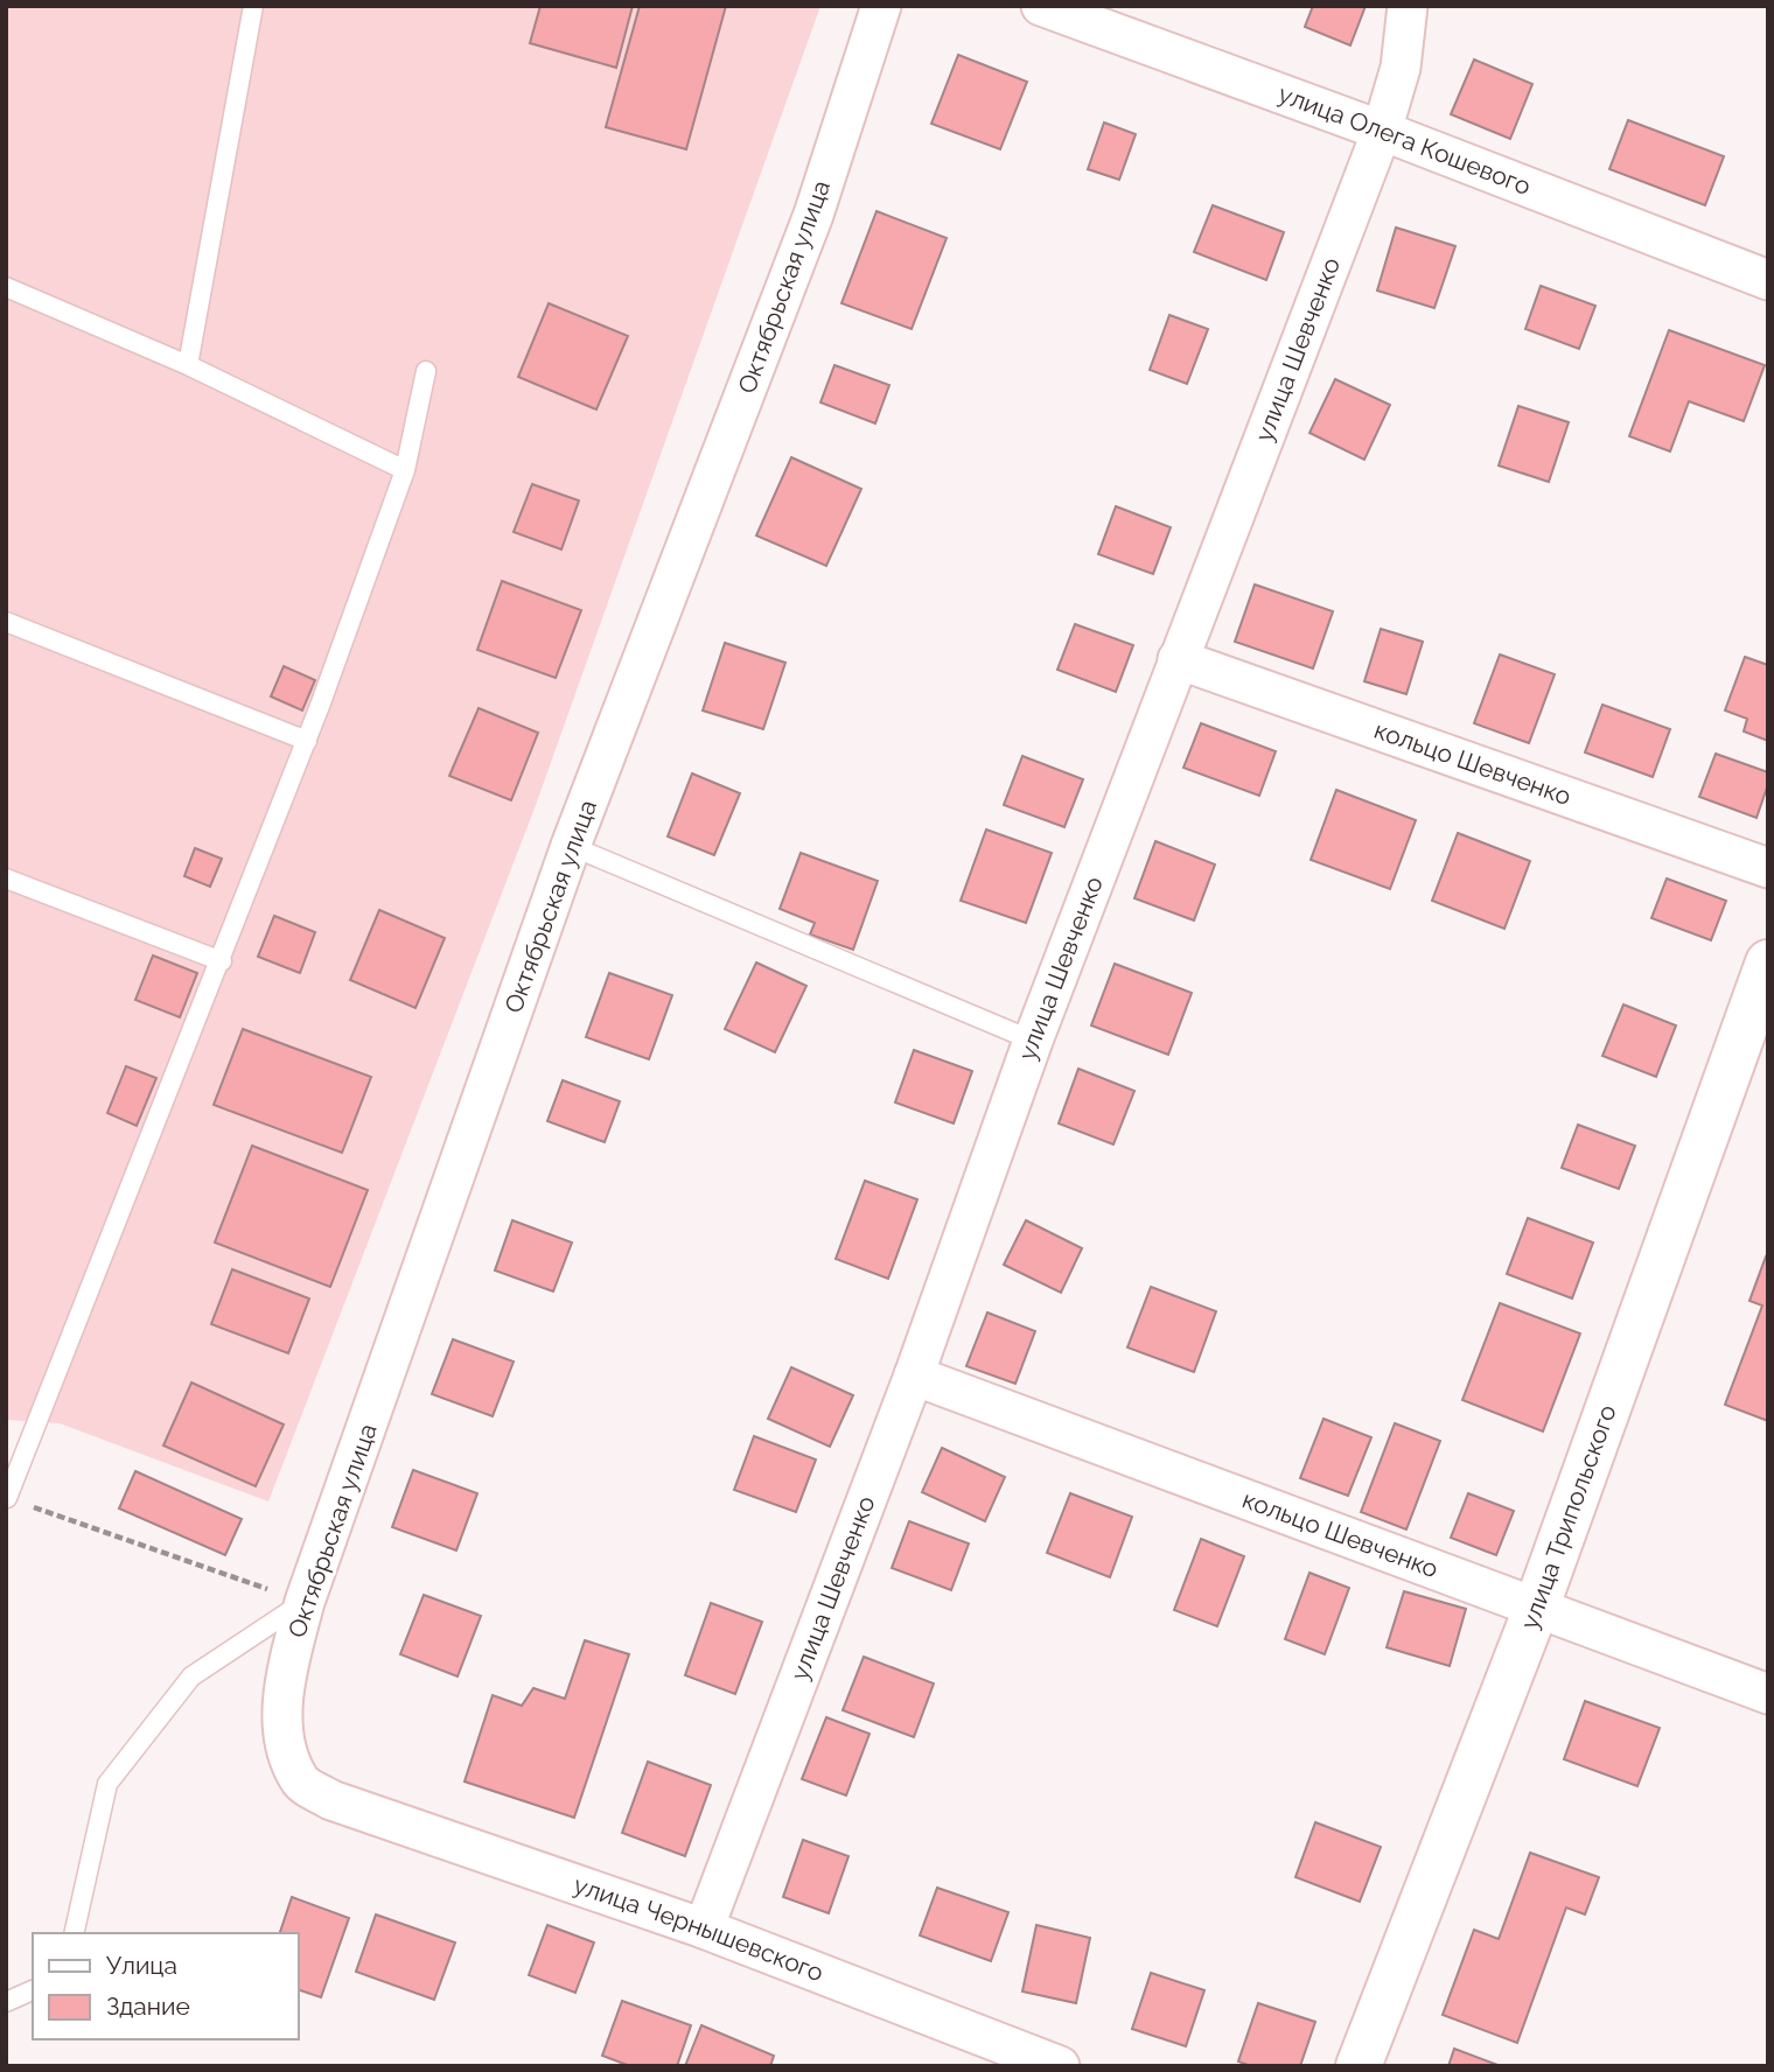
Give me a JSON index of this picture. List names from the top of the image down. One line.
{"streets":{"street":["улица Олега Кошевого","Октябрьская улица","улица Шевченко","кольцо Шевченко","улица Трипольского","улица Чернышевского"]},"crossings":[["улица Олега Кошевого","улица Шевченко"],["Октябрьская улица","улица Чернышевского"],["улица Шевченко","кольцо Шевченко"],["улица Шевченко","улица Чернышевского"],["кольцо Шевченко","улица Трипольского"]],"legend":["Улица","Здание"]}
